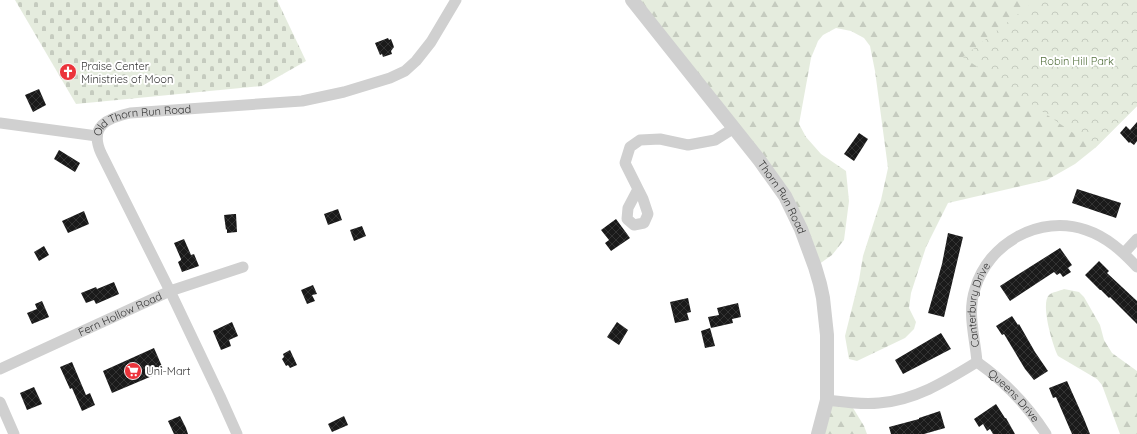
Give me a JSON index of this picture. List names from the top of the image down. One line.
{"streets":{"street":["Old Thorn Run Road","Thorn Run Road","Canterbury Drive","Fern Hollow Road","Queens Drive"]},"crossings":[["Old Thorn Run Road","Fern Hollow Road"],["Thorn Run Road","Canterbury Drive"],["Canterbury Drive","Queens Drive"]],"parks":["Robin Hill Park"],"places":{"church":["Praise Center Ministries of Moon"],"supermarket":["Uni-Mart"]}}
